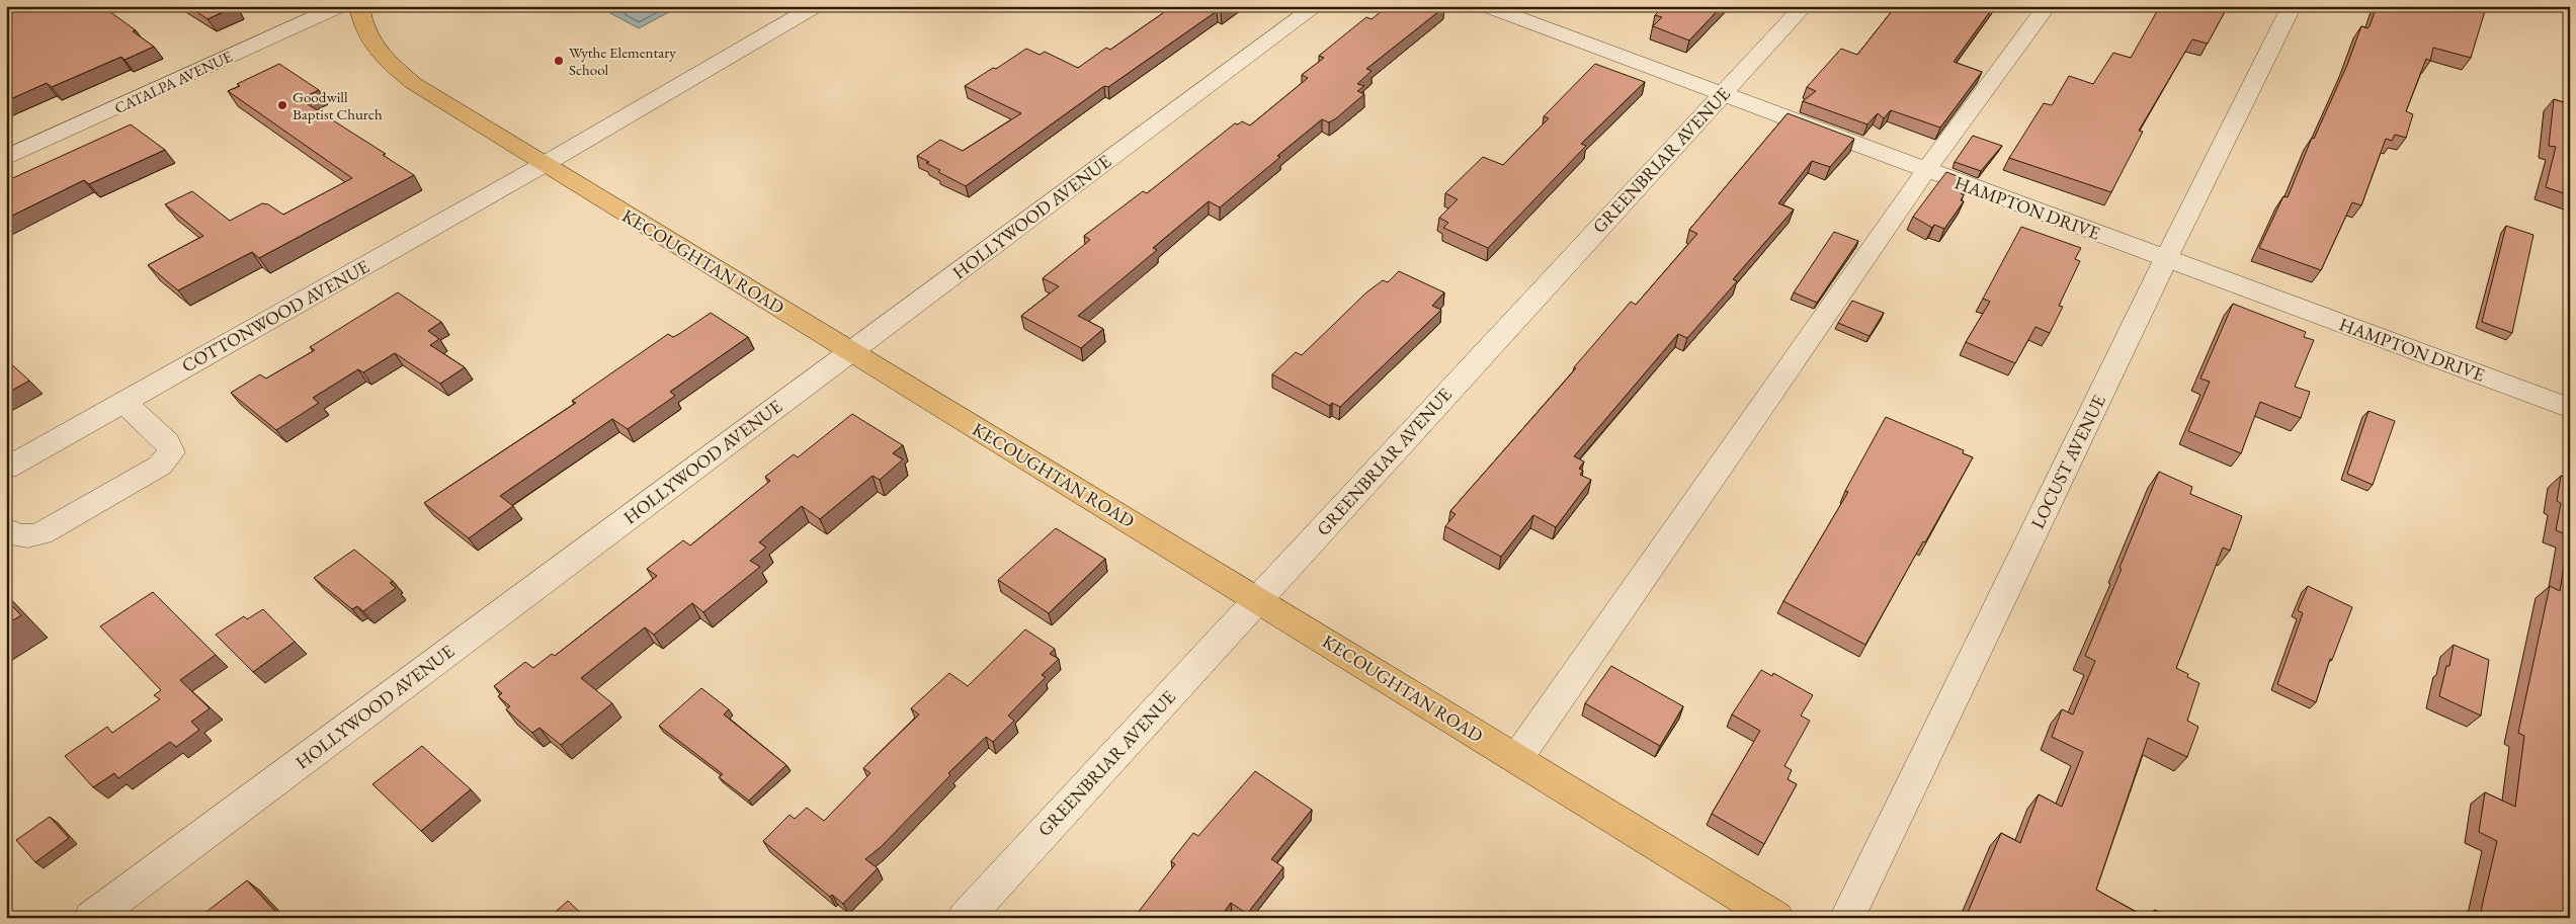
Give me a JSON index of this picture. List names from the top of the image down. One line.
{"streets":{"main road":["KECOUGHTAN ROAD"],"street":["CATALPA AVENUE","GREENBRIAR AVENUE","HAMPTON DRIVE","HOLLYWOOD AVENUE","COTTONWOOD AVENUE","LOCUST AVENUE"]},"crossings":[["GREENBRIAR AVENUE","HAMPTON DRIVE"],["GREENBRIAR AVENUE","KECOUGHTAN ROAD"],["HAMPTON DRIVE","LOCUST AVENUE"],["HOLLYWOOD AVENUE","KECOUGHTAN ROAD"],["KECOUGHTAN ROAD","COTTONWOOD AVENUE"]],"places":["Wythe Elementary School","Goodwill Baptist Church"]}
